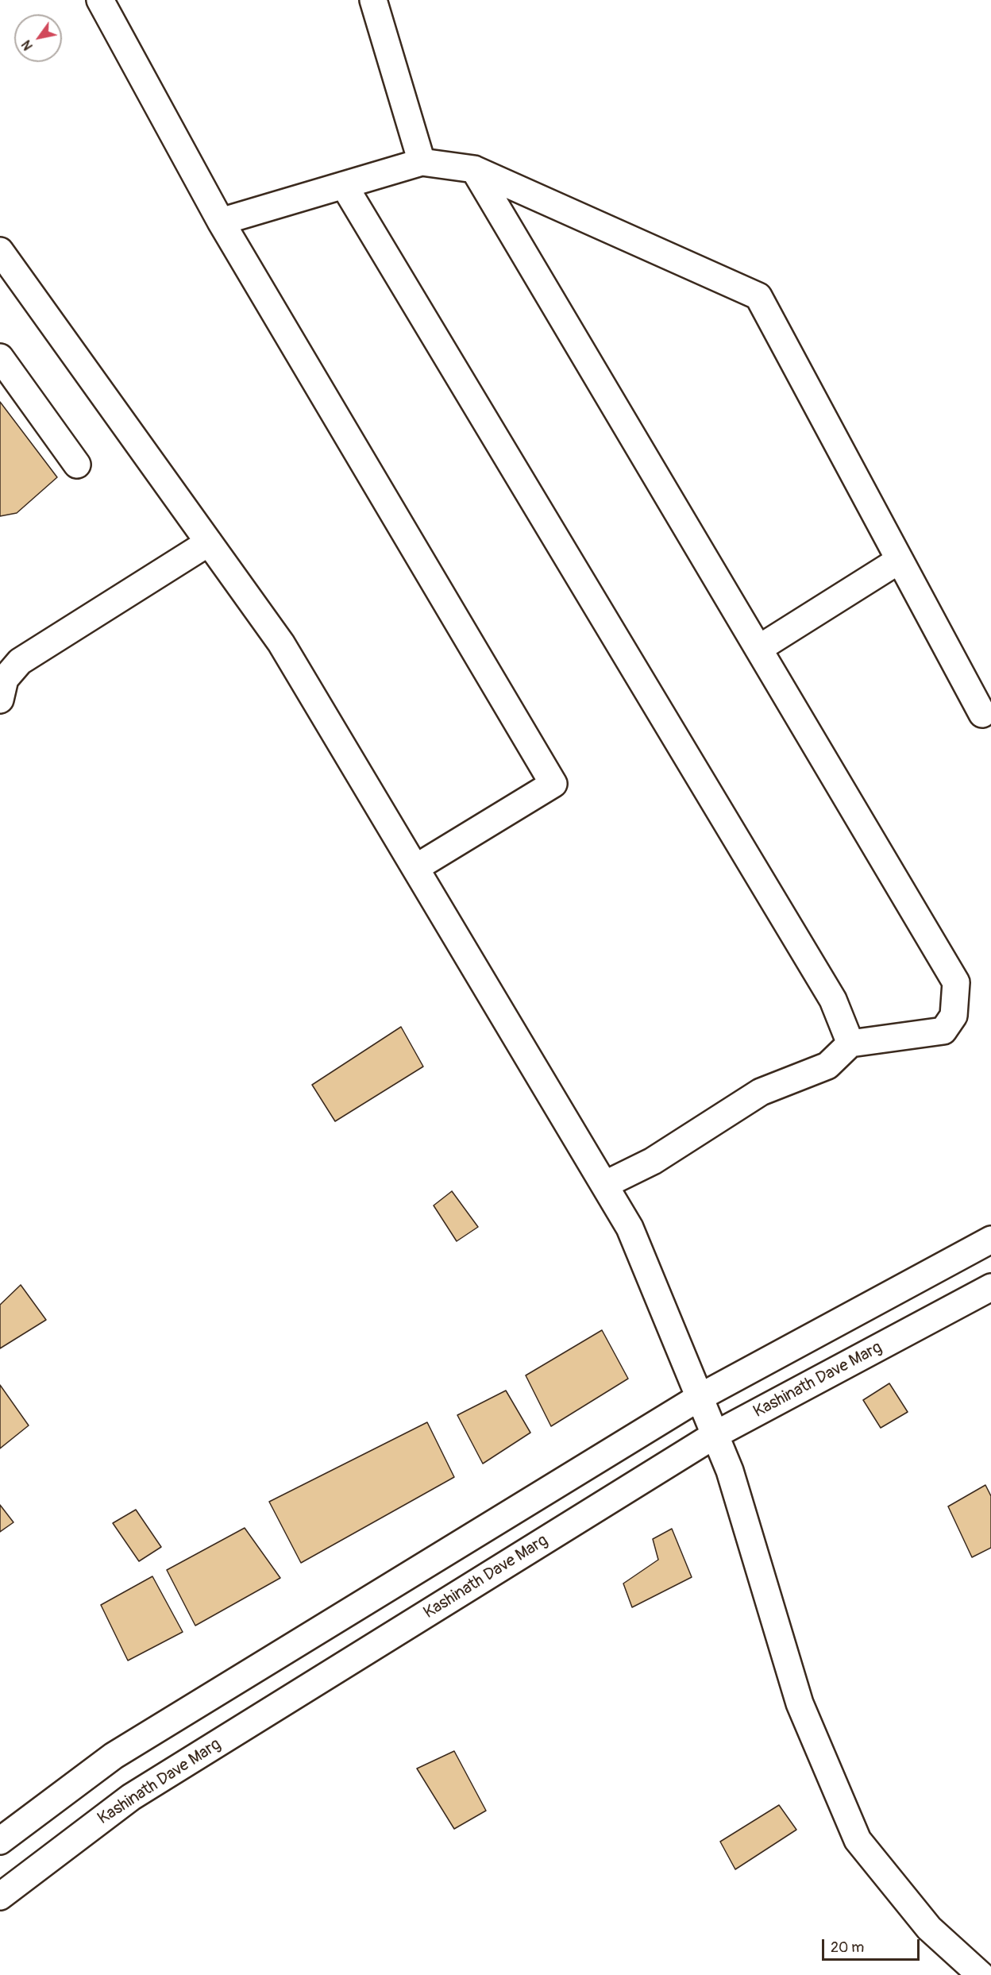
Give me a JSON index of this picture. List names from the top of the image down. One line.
{"streets":{"street":["Kashinath Dave Marg"]},"scale_bar":"20 m","north":"bottom left"}
